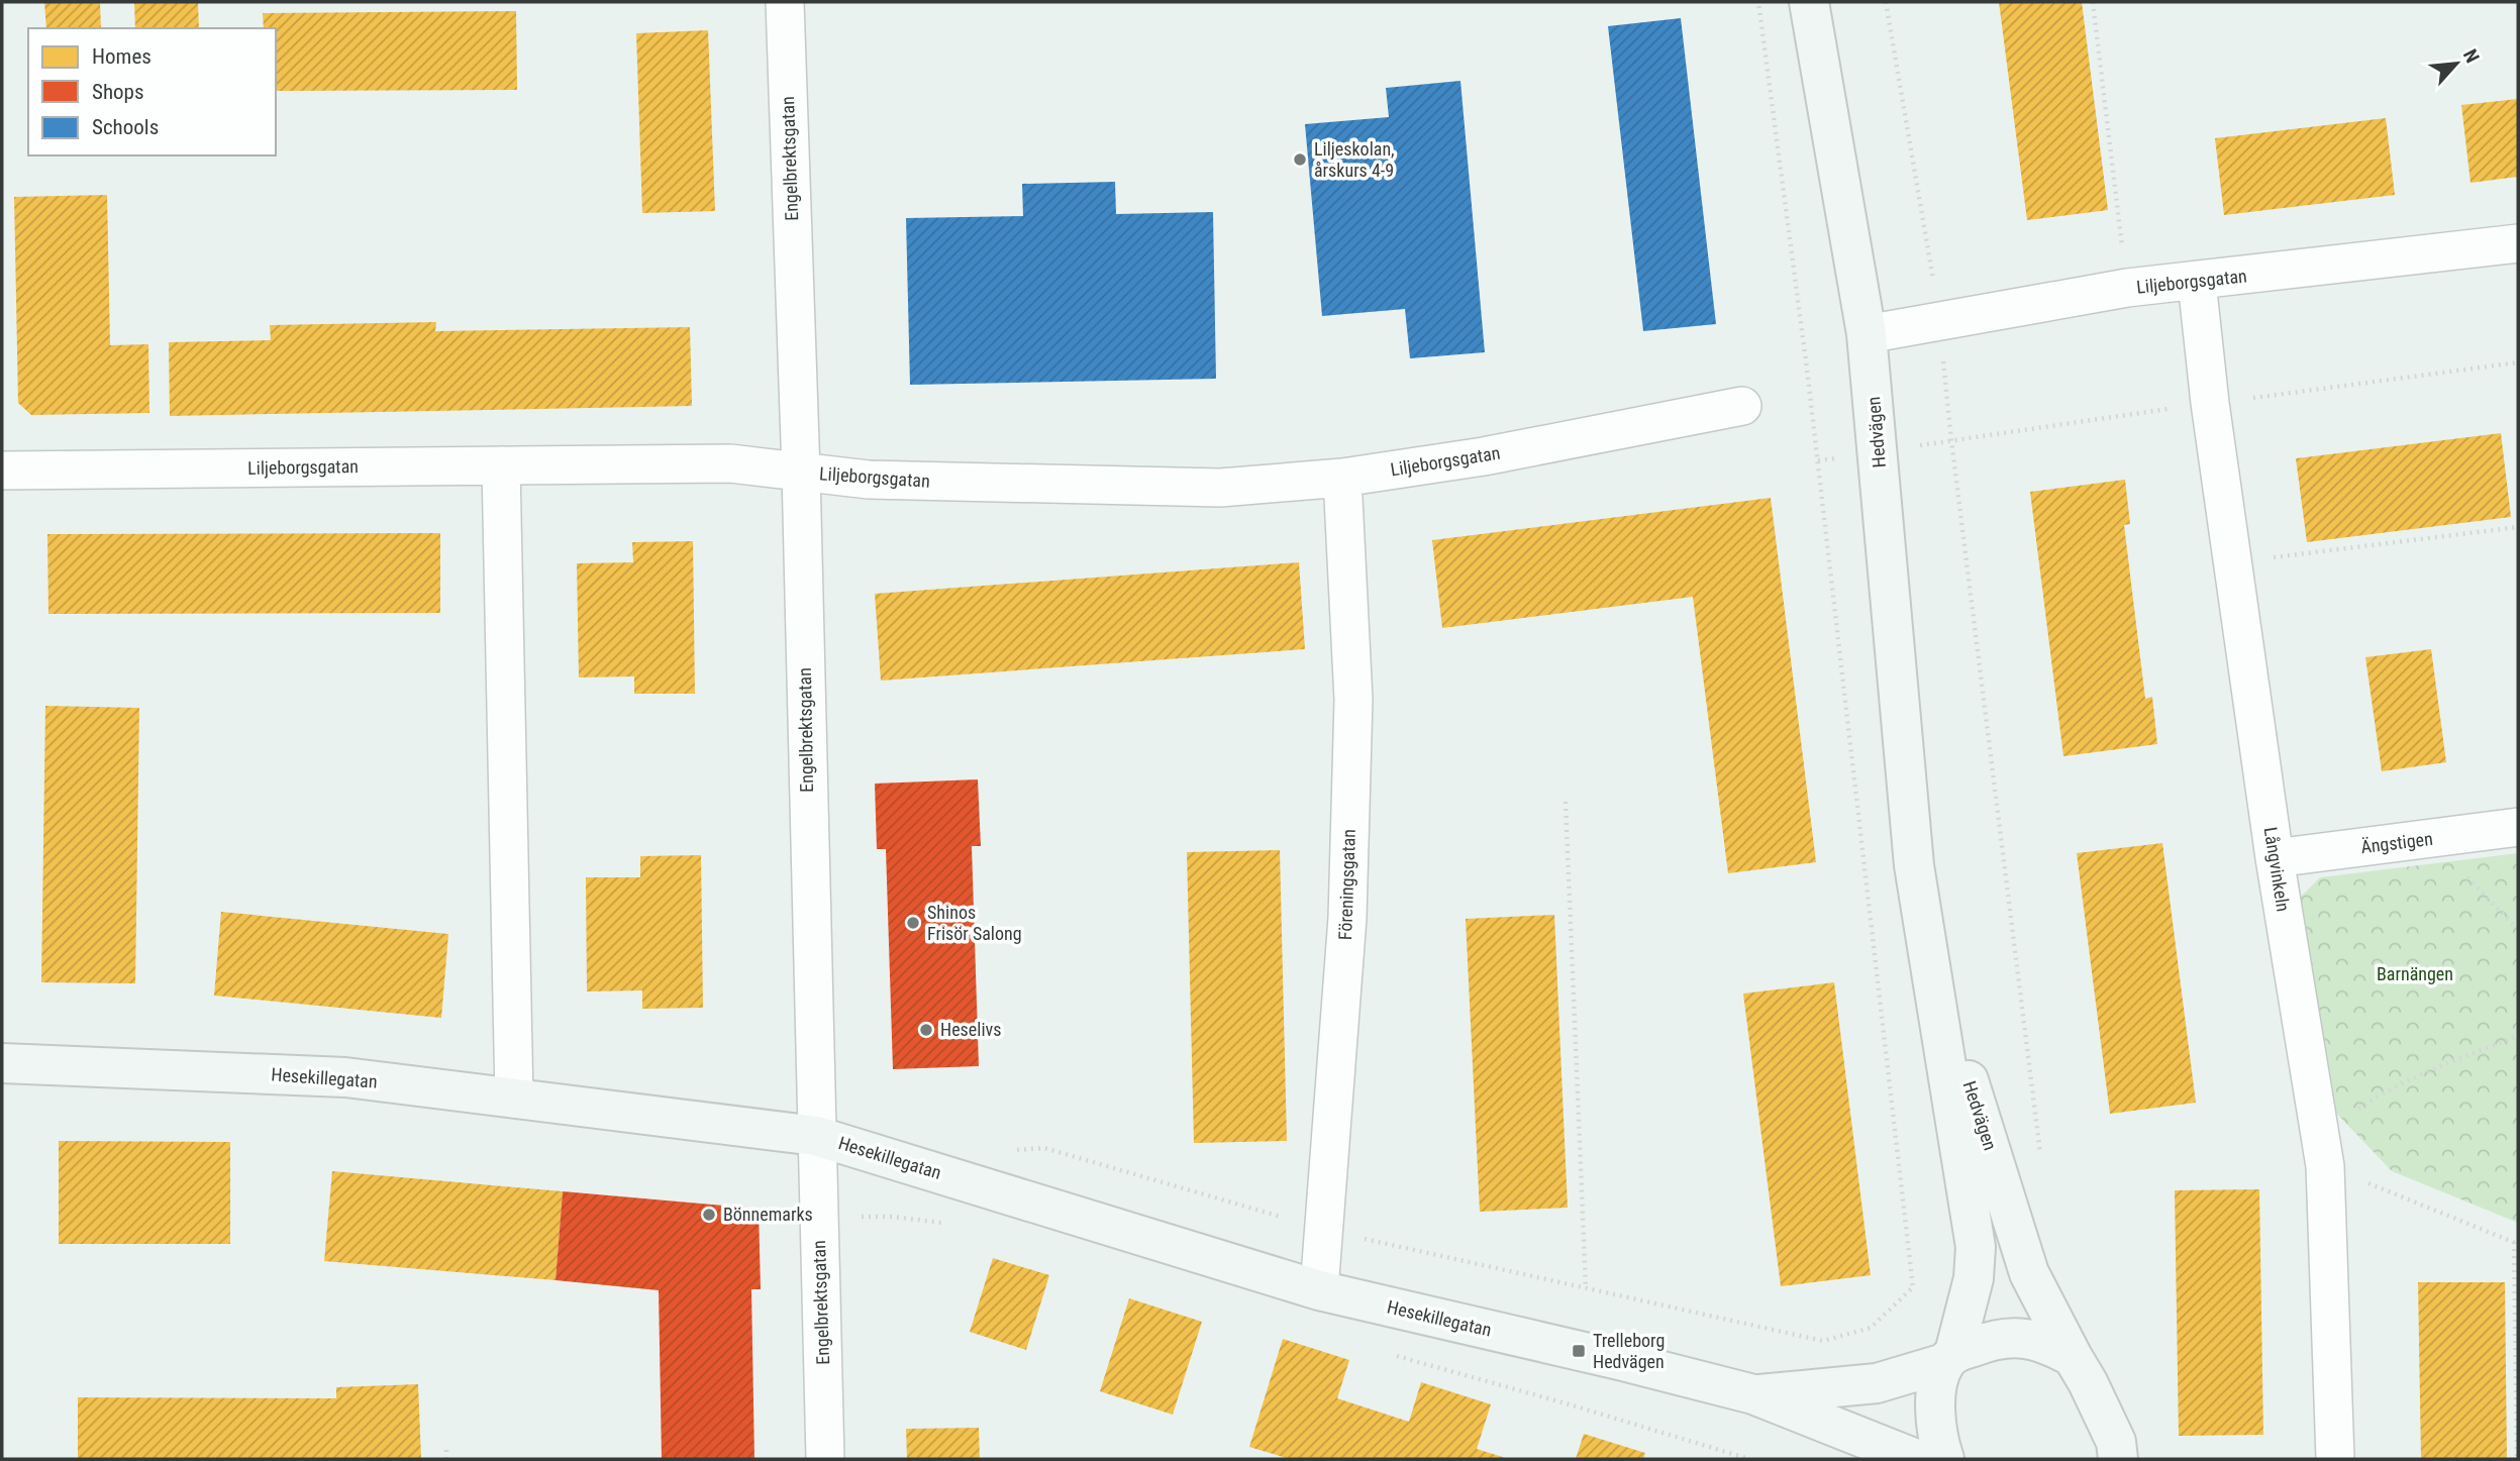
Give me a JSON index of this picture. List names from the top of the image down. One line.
{"streets":{"main road":["Hedvägen","Hesekillegatan"],"street":["Engelbrektsgatan","Liljeborgsgatan","Ängstigen","Långvinkeln","Föreningsgatan"]},"crossings":[["Engelbrektsgatan","Liljeborgsgatan"],["Engelbrektsgatan","Hesekillegatan"],["Liljeborgsgatan","Hedvägen"],["Liljeborgsgatan","Långvinkeln"],["Liljeborgsgatan","Föreningsgatan"],["Hedvägen","Hesekillegatan"],["Ängstigen","Långvinkeln"],["Föreningsgatan","Hesekillegatan"]],"parks":["Barnängen"],"places":{"other":["Liljeskolan, årskurs 4-9","Shinos Frisör Salong","Heselivs","Bönnemarks"],"transit":["Trelleborg Hedvägen"]},"legend":["Homes","Shops","Schools"],"north":"top right"}
